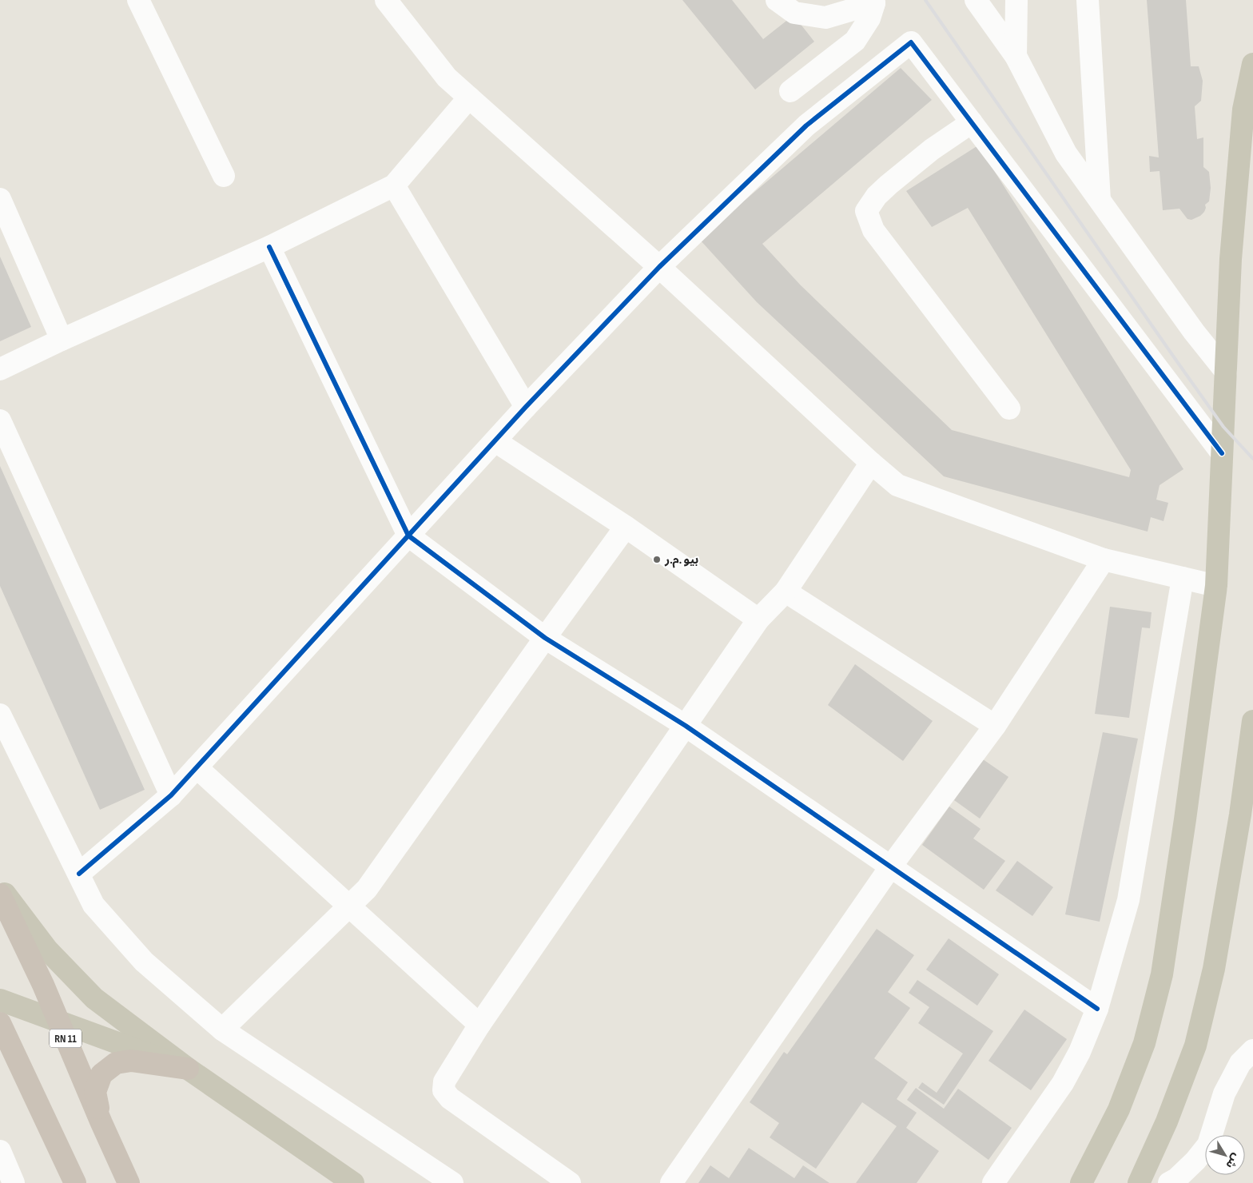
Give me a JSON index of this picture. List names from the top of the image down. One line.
{"streets":{"highway":["RN 11"]},"places":["بيو .م.ر"],"north":"bottom right"}
